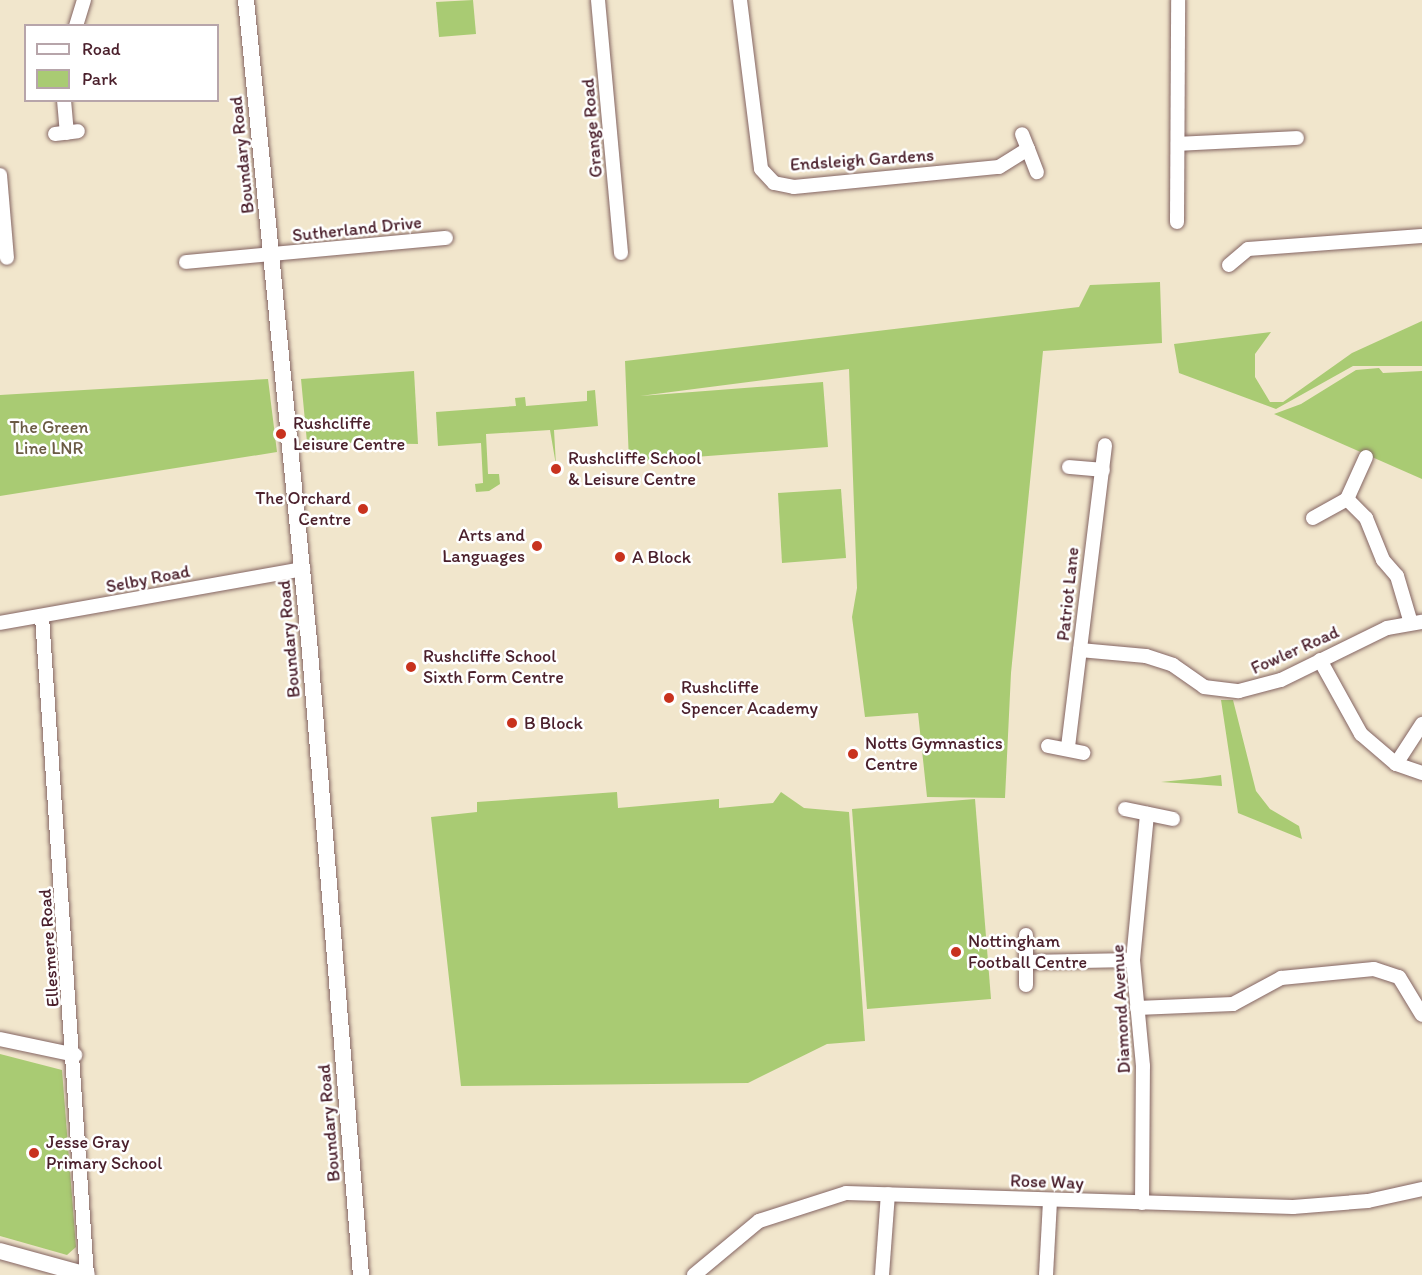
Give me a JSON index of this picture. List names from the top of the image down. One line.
{"streets":{"street":["Grange Road","Boundary Road","Endsleigh Gardens","Sutherland Drive","Selby Road","Patriot Lane","Fowler Road","Ellesmere Road","Diamond Avenue","Rose Way"]},"crossings":[["Boundary Road","Sutherland Drive"],["Boundary Road","Selby Road"],["Selby Road","Ellesmere Road"],["Patriot Lane","Fowler Road"],["Diamond Avenue","Rose Way"]],"parks":["The Green Line LNR"],"places":["Rushcliffe Leisure Centre","Rushcliffe School & Leisure Centre","The Orchard Centre","Arts and Languages","A Block","Rushcliffe School Sixth Form Centre","Rushcliffe Spencer Academy","B Block","Notts Gymnastics Centre","Nottingham Football Centre","Jesse Gray Primary School"],"legend":["Road","Park"]}
